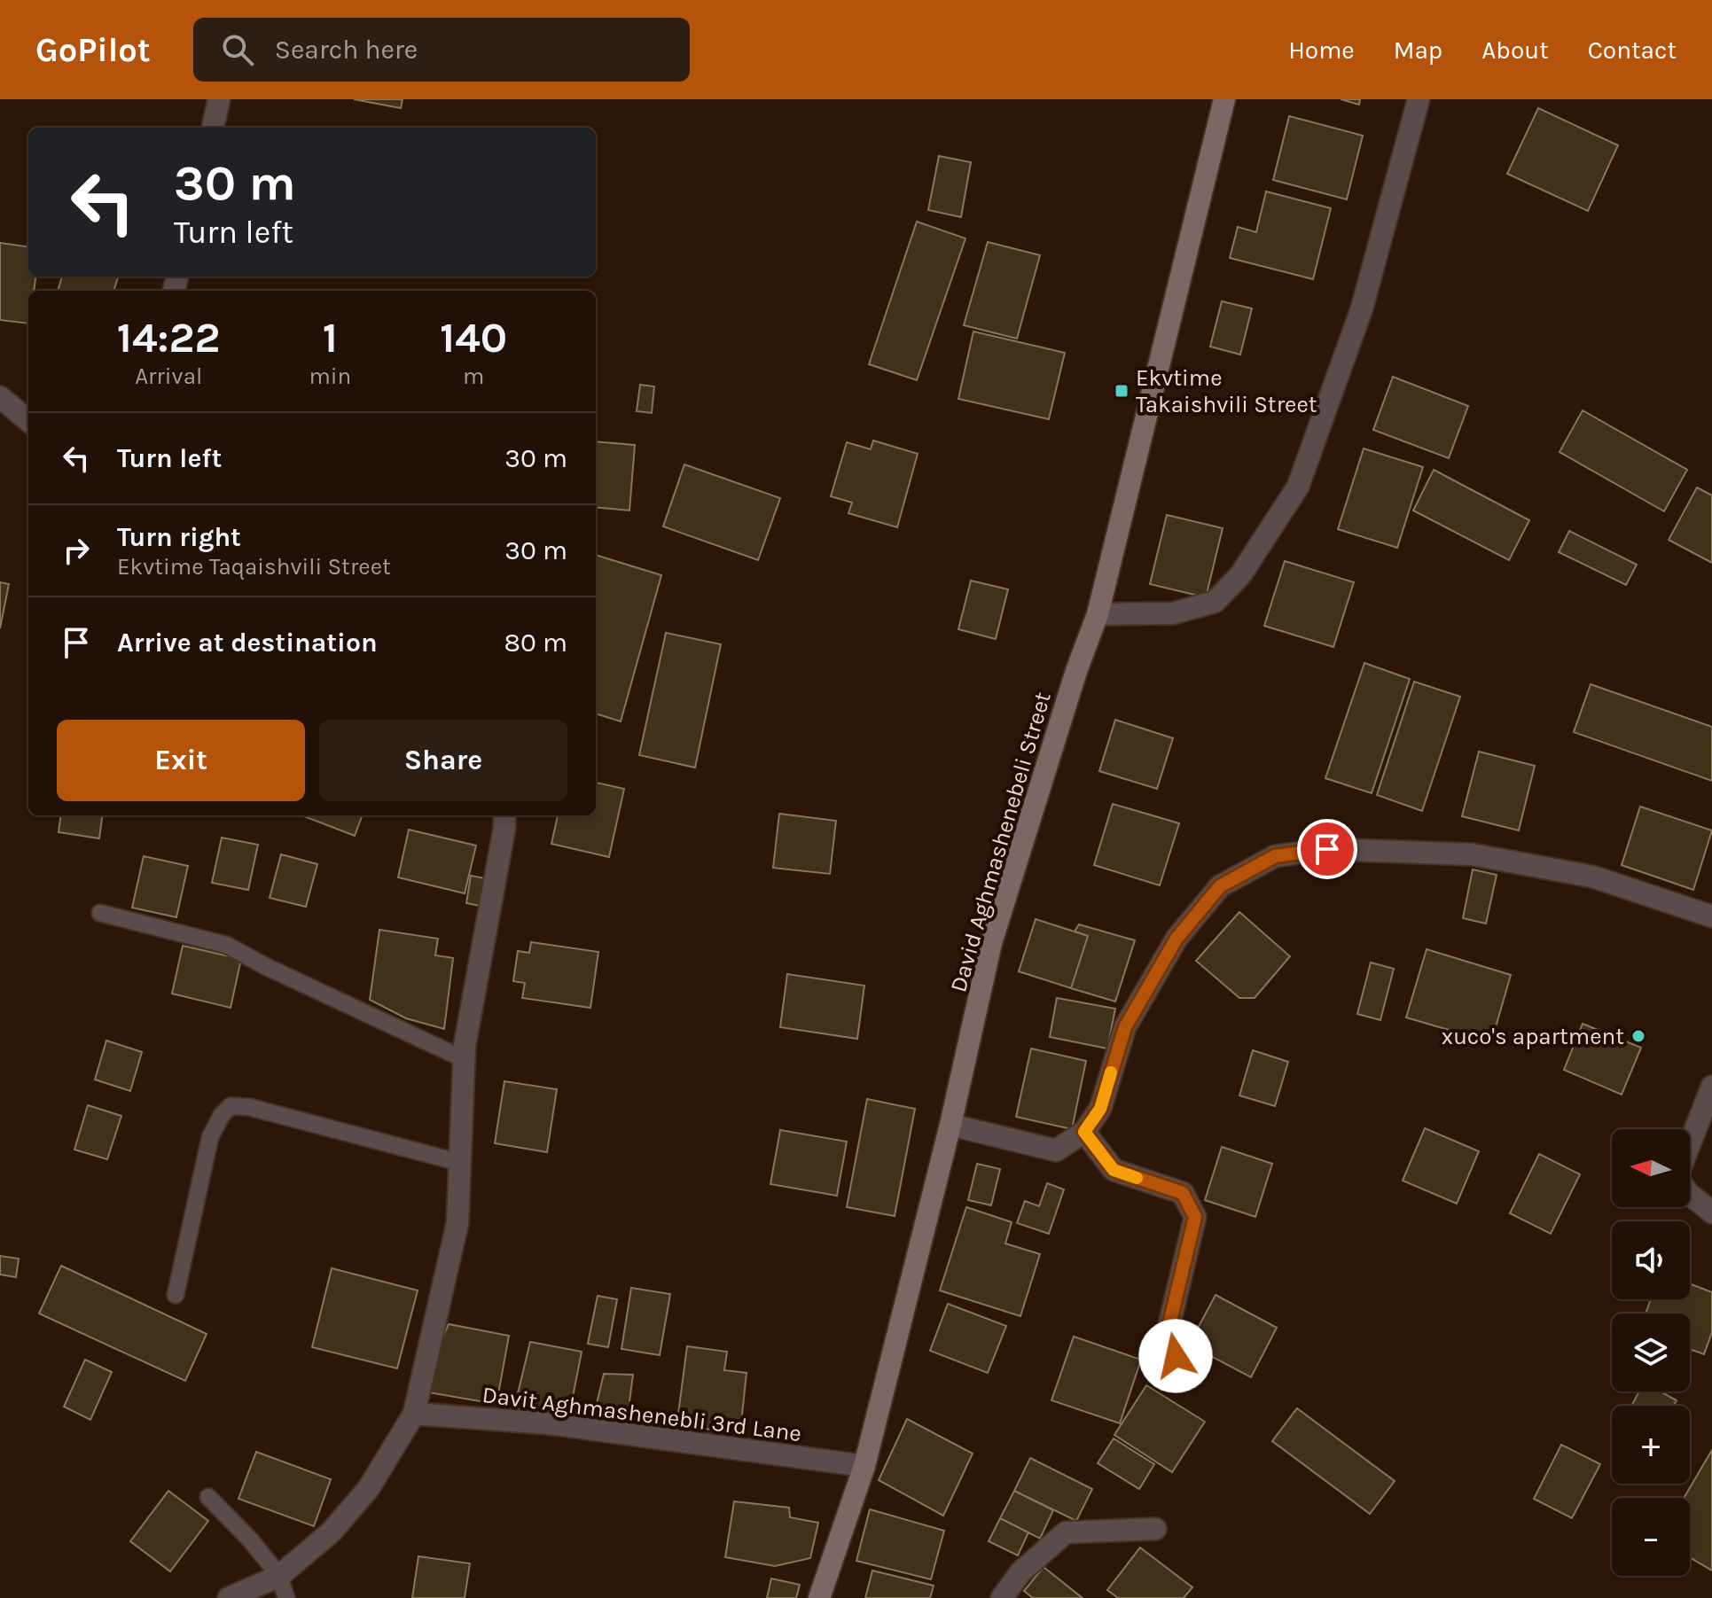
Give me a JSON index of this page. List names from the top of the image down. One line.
{"streets":{"street":["David Aghmashenebeli Street","Davit Aghmashenebli 3rd Lane"]},"crossings":[["David Aghmashenebeli Street","Davit Aghmashenebli 3rd Lane"]],"places":{"transit":["Ekvtime Takaishvili Street"],"other":["xuco's apartment"]},"north":"left","page":{"header":"GoPilot","search":"Search here","nav":["Home","Map","About","Contact"],"turn":["30 m","Turn left"],"eta":["14:22","Arrival","1","min","140","m"],"list":[{"name":"Turn left","value":"30 m"},{"name":"Turn right","note":"Ekvtime Taqaishvili Street","value":"30 m"},{"name":"Arrive at destination","value":"80 m"}],"buttons":["Exit","Share"],"map_buttons":["+","−"]}}
